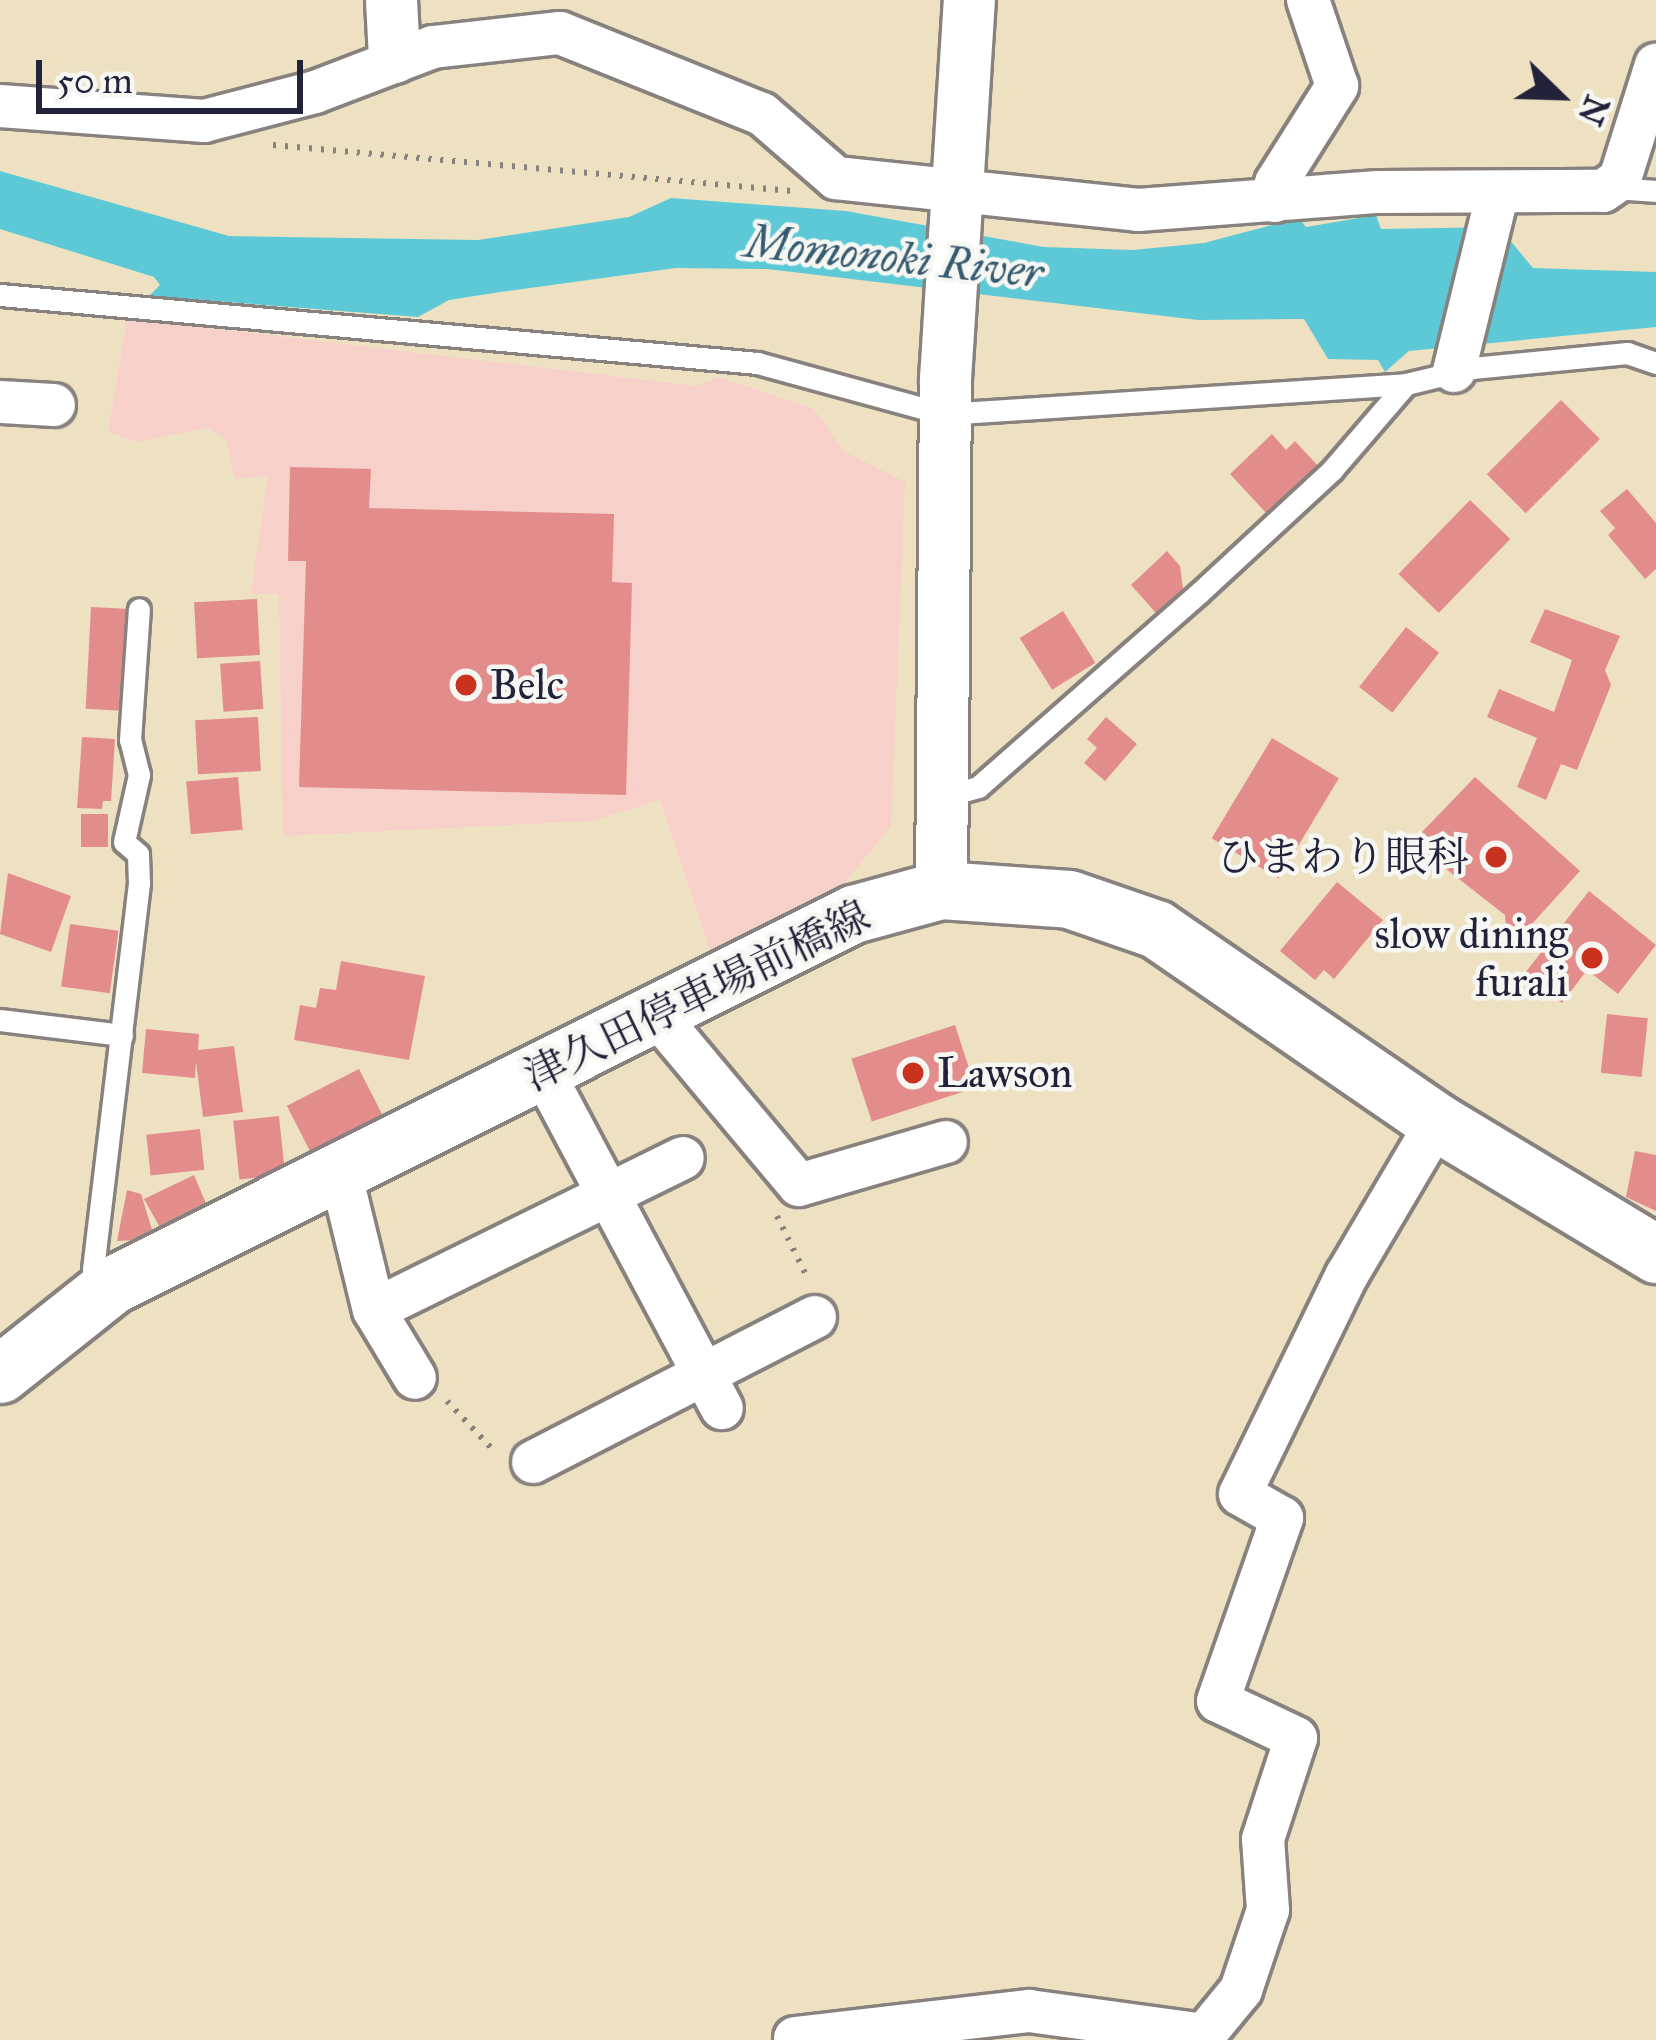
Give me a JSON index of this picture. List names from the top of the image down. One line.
{"streets":{"main road":["津久田停車場前橋線"]},"water":["Momonoki River"],"places":["Belc","ひまわり眼科","slow dining furali","Lawson"],"scale_bar":"50 m","north":"bottom right"}
